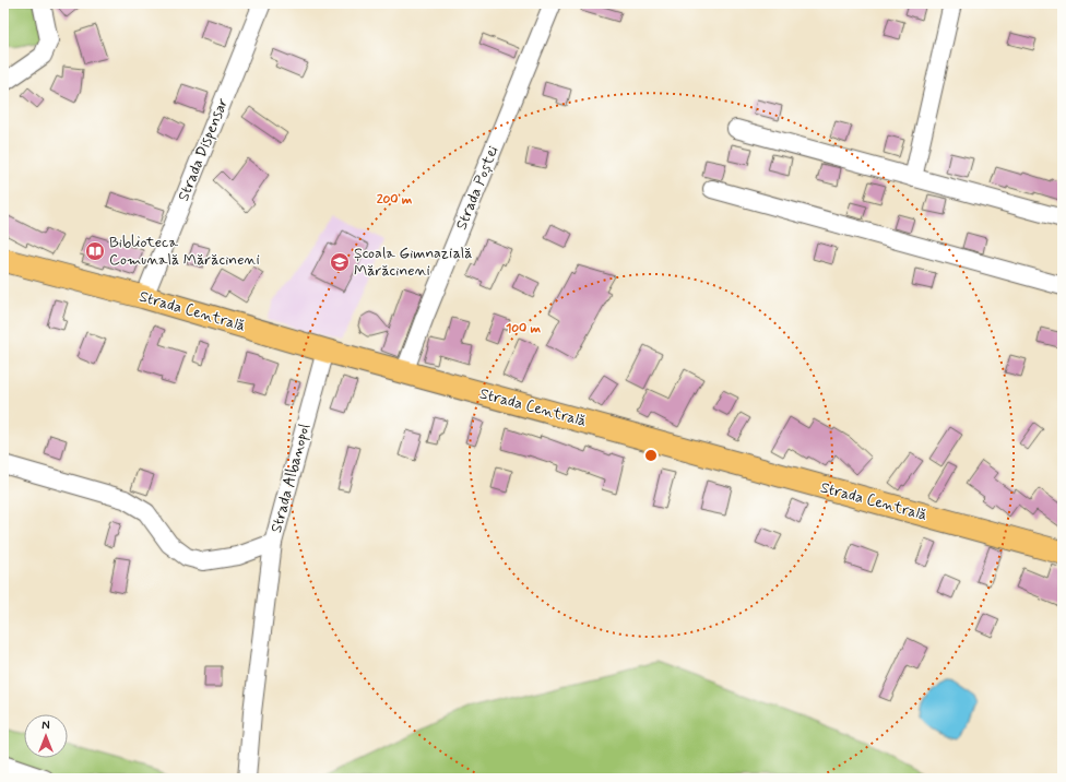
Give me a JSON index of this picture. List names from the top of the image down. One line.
{"streets":{"main road":["Strada Centrală"],"street":["Strada Dispensar","Strada Poștei","Strada Albanopol"]},"crossings":[["Strada Dispensar","Strada Centrală"],["Strada Poștei","Strada Centrală"],["Strada Centrală","Strada Albanopol"]],"places":{"library":["Biblioteca Comunală Mărăcineni"],"school or university":["Școala Gimnazială Mărăcineni"]},"north":"top","rings":["200 m","100 m"]}
